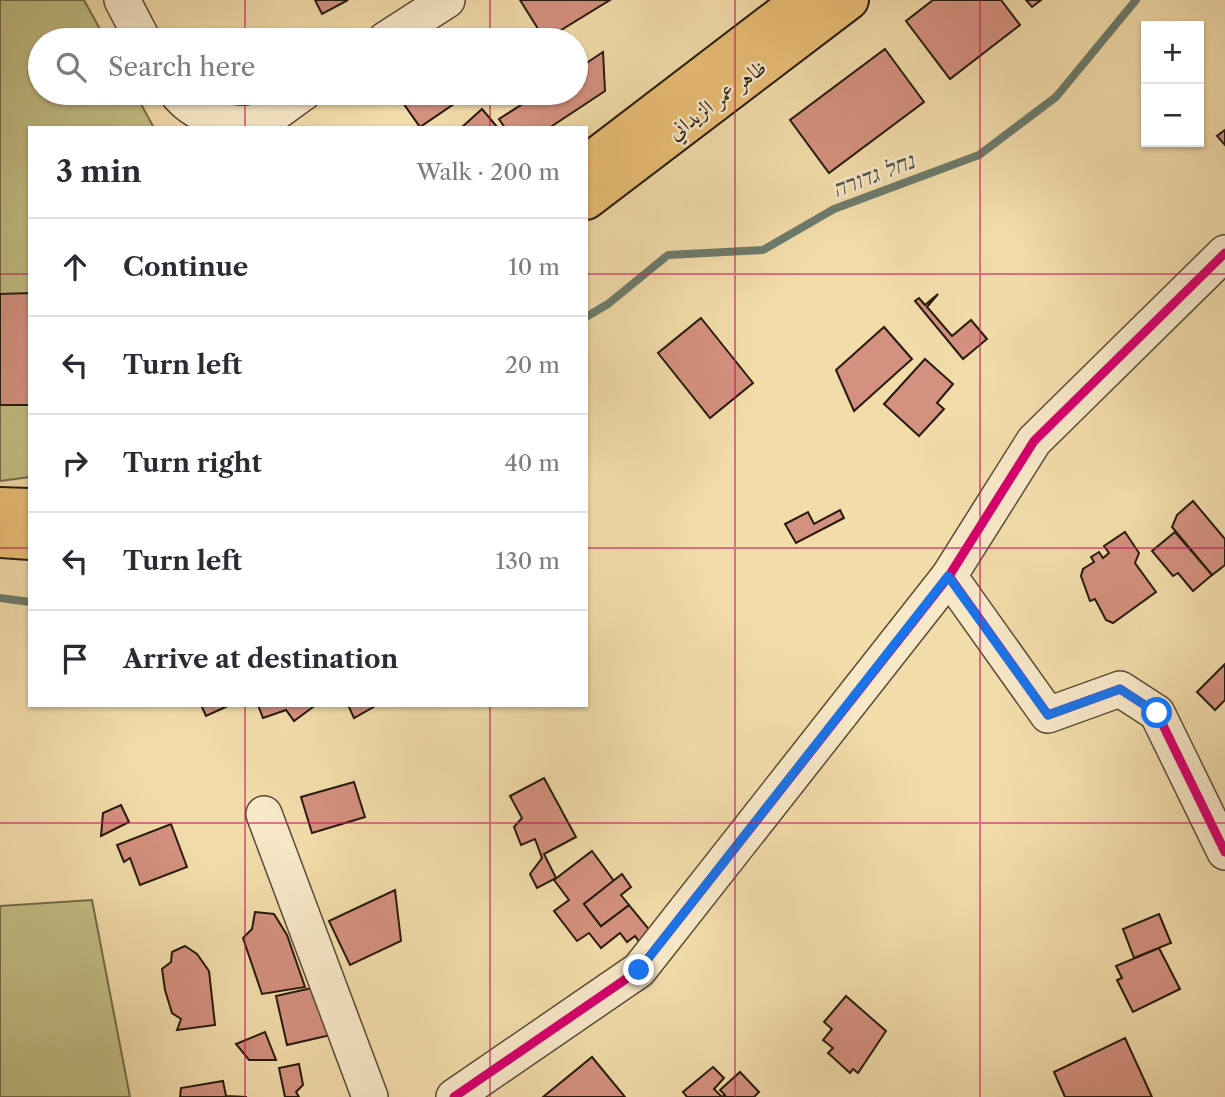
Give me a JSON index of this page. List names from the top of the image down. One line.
{"streets":{"main road":["ظاهر عمر الزيداني"]},"water":["נחל גדורה"],"page":{"map_buttons":["+","−"],"search":"Search here","heading":["3 min","Walk · 200 m"],"list":[["Continue","10 m"],["Turn left","20 m"],["Turn right","40 m"],["Turn left","130 m"],"Arrive at destination"]}}
